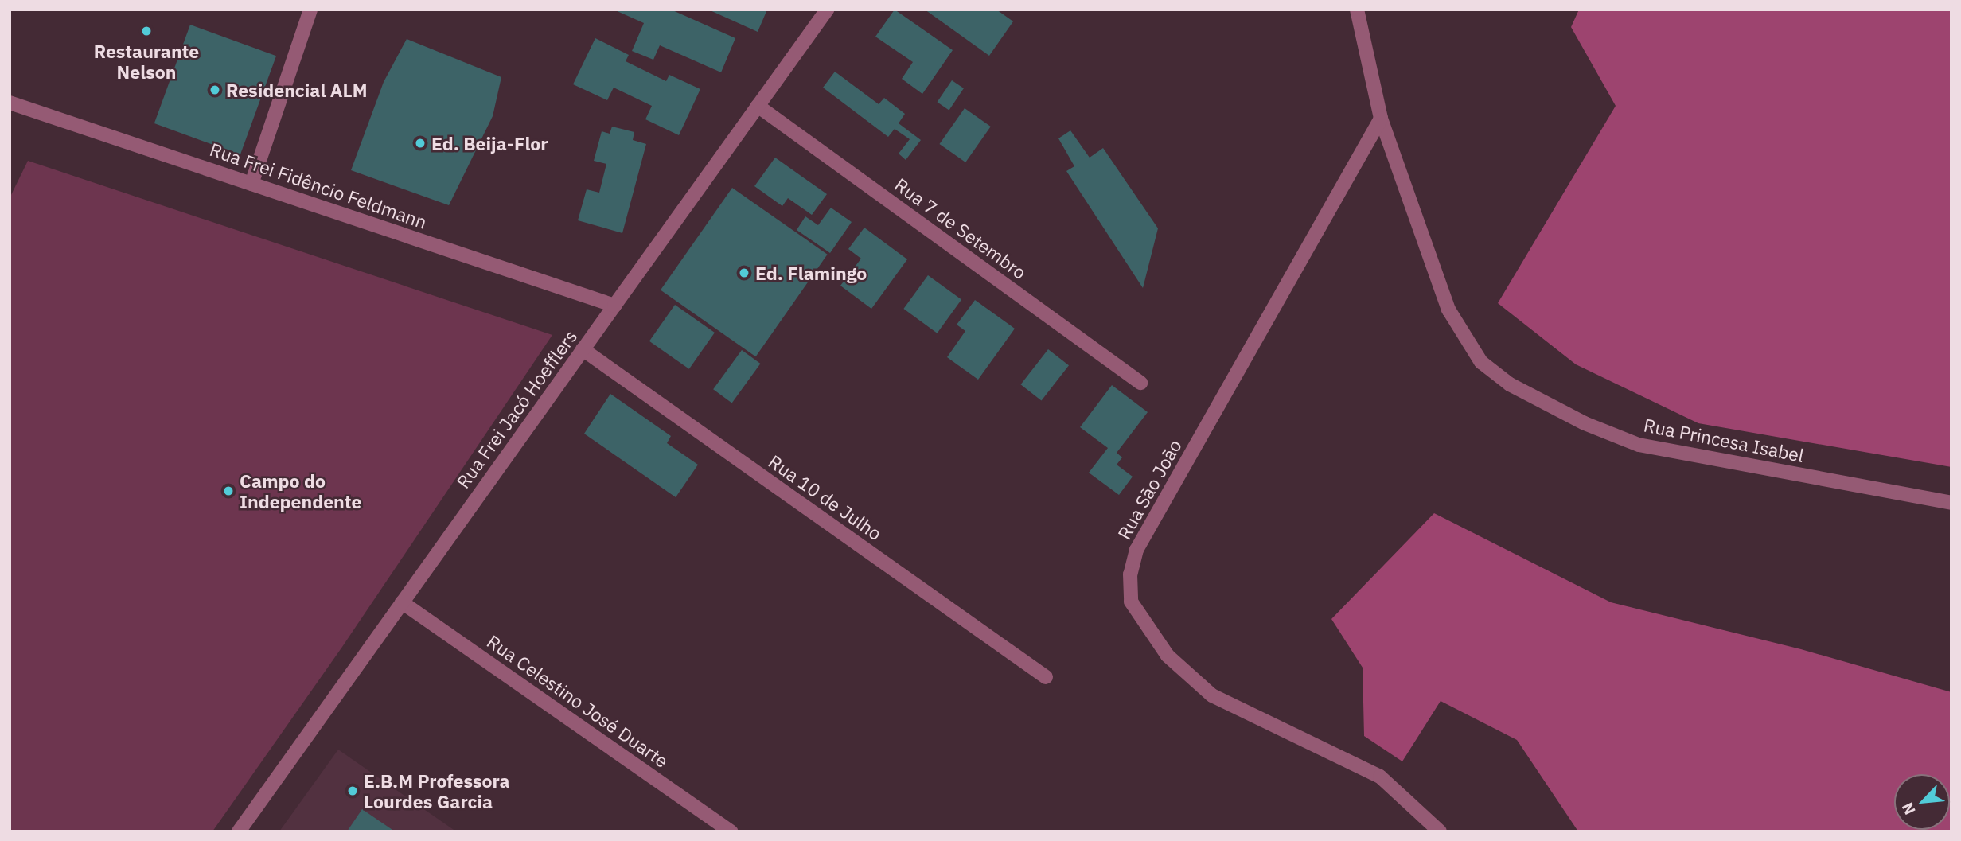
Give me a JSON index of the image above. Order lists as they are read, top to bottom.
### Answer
{
  "streets": {
    "street": [
      "Rua Frei Fidêncio Feldmann",
      "Rua 7 de Setembro",
      "Rua Frei Jacó Hoefflers",
      "Rua Princesa Isabel",
      "Rua São João",
      "Rua 10 de Julho",
      "Rua Celestino José Duarte"
    ]
  },
  "crossings": [
    ["Rua Frei Fidêncio Feldmann", "Rua Frei Jacó Hoefflers"],
    ["Rua 7 de Setembro", "Rua Frei Jacó Hoefflers"],
    ["Rua Frei Jacó Hoefflers", "Rua 10 de Julho"],
    ["Rua Frei Jacó Hoefflers", "Rua Celestino José Duarte"],
    ["Rua Princesa Isabel", "Rua São João"]
  ],
  "places": [
    "Restaurante Nelson",
    "Residencial ALM",
    "Ed. Beija-Flor",
    "Ed. Flamingo",
    "Campo do Independente",
    "E.B.M Professora Lourdes Garcia"
  ],
  "north": "bottom left"
}
